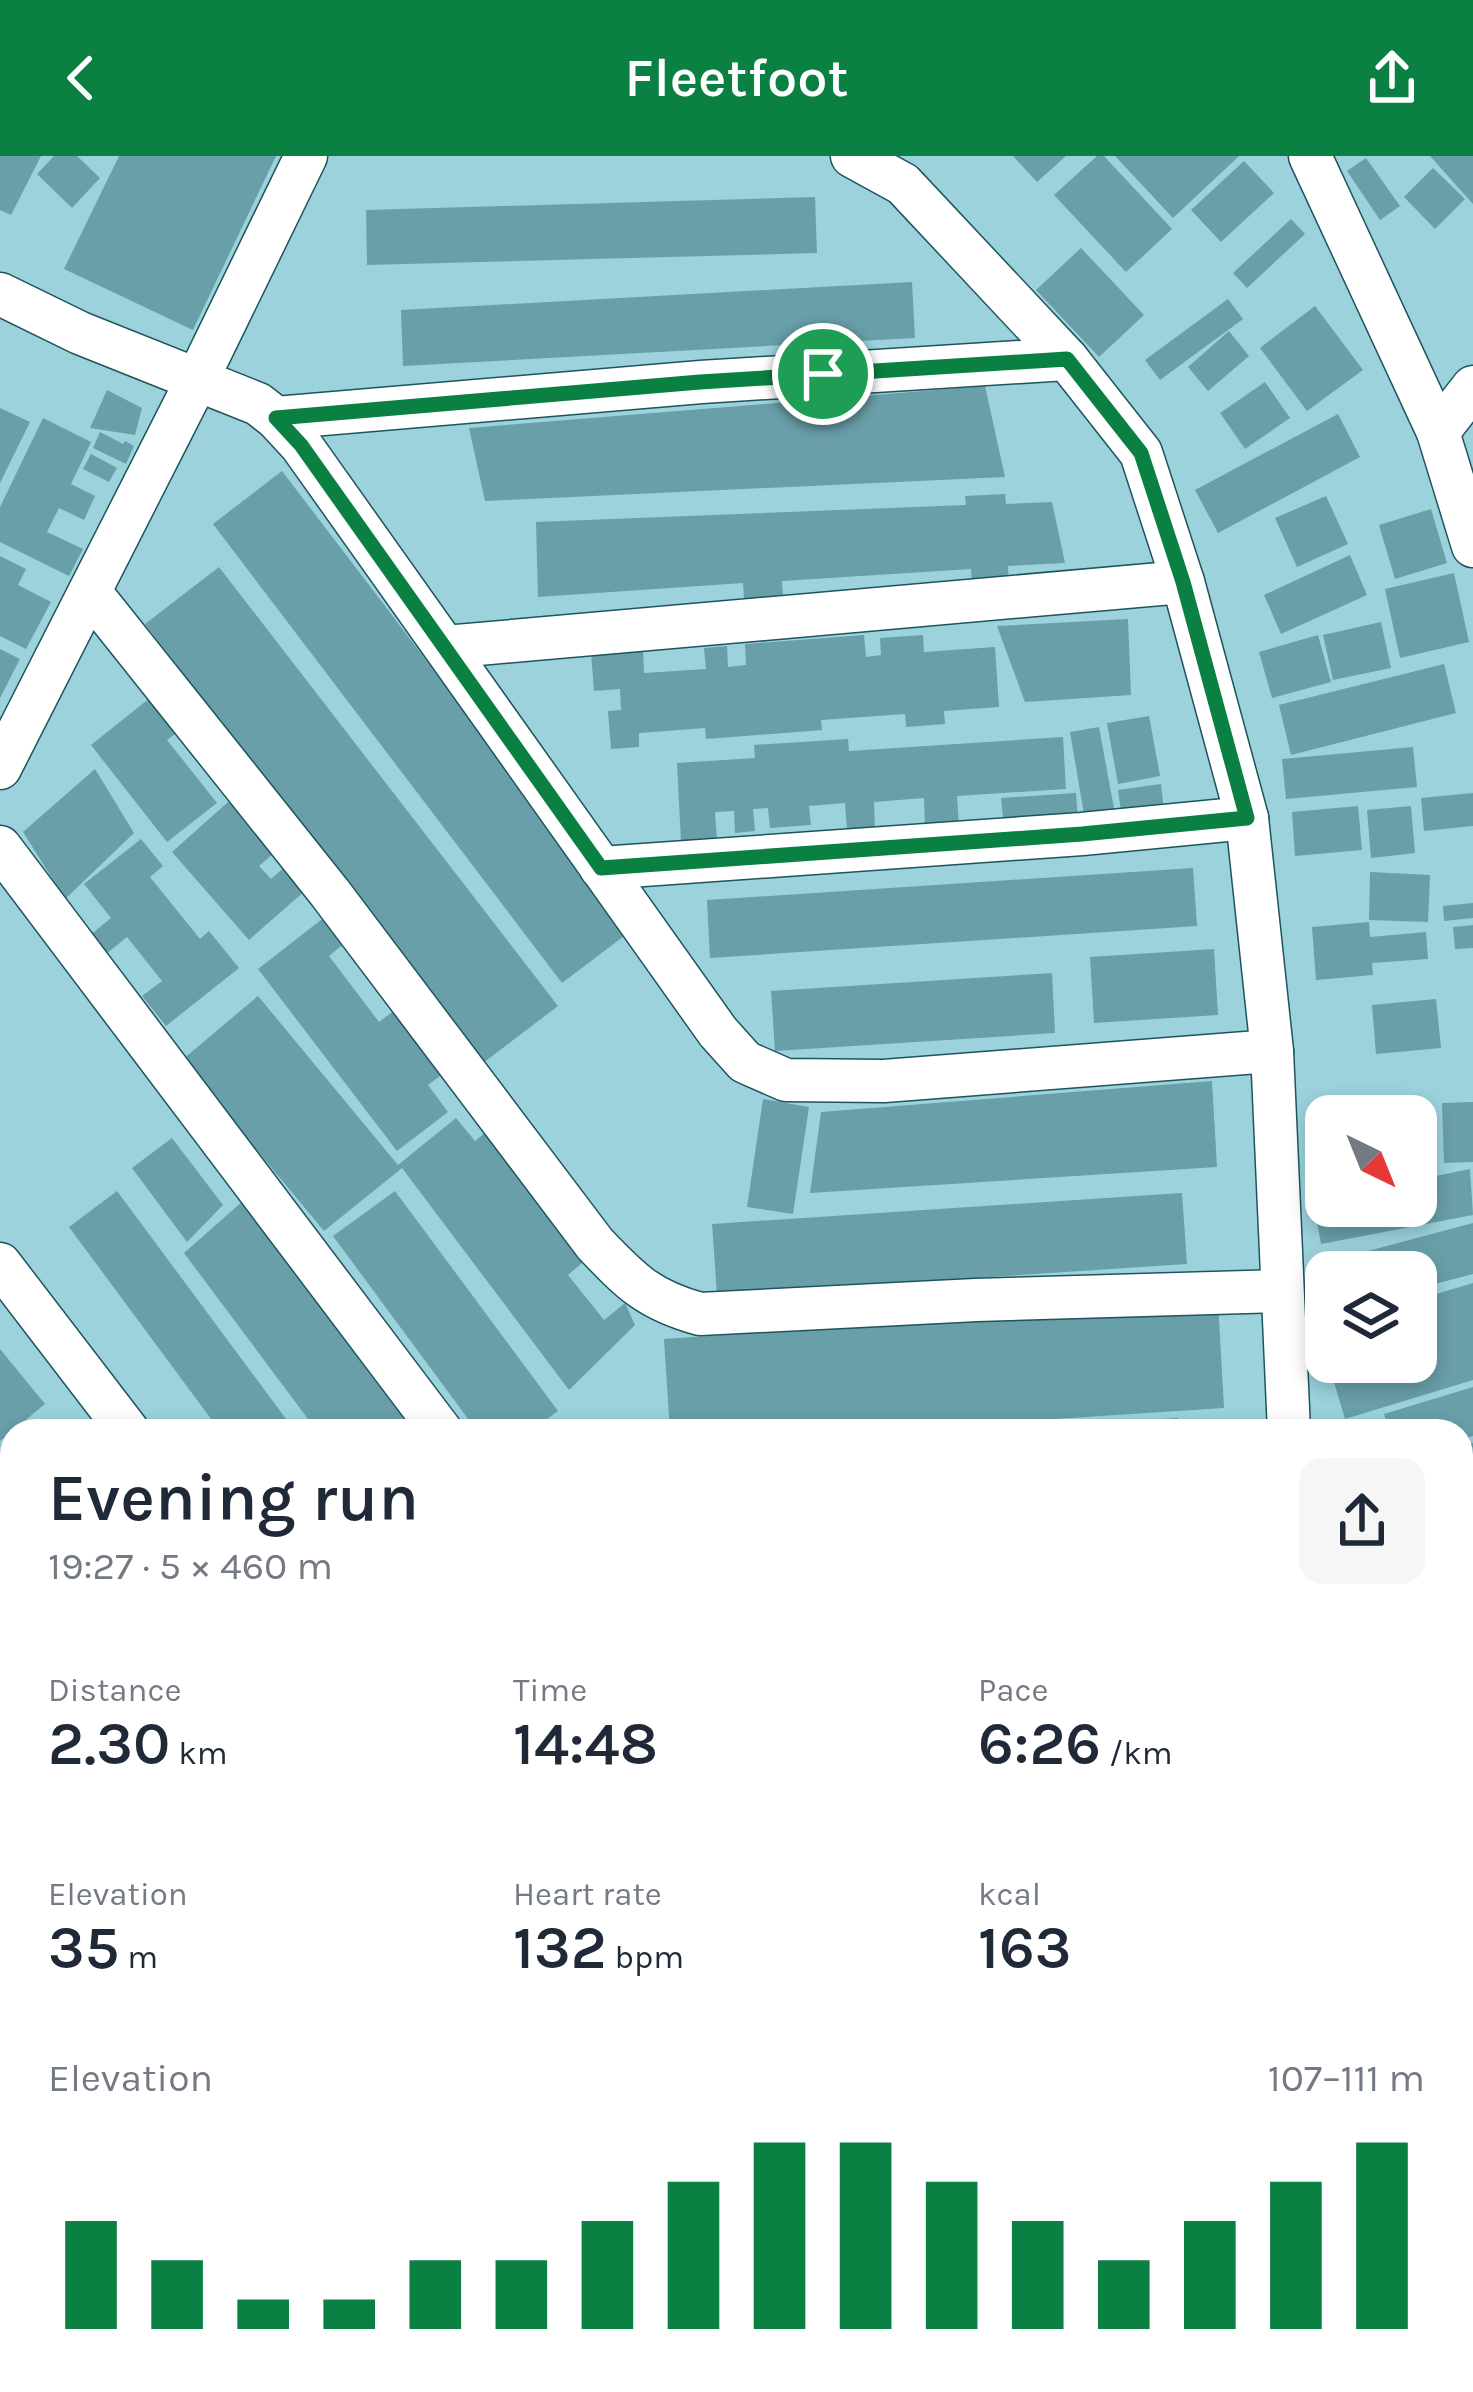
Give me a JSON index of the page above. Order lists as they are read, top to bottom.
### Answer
{
  "north": "bottom right",
  "page": {
    "header": "Fleetfoot",
    "heading": ["Evening run", "19:27 · 5 × 460 m"],
    "stats": [
      ["Distance", "2.30 km"],
      ["Time", "14:48"],
      ["Pace", "6:26 /km"],
      ["Elevation", "35 m"],
      ["Heart rate", "132 bpm"],
      ["kcal", "163"]
    ],
    "chart": ["Elevation", "107–111 m"]
  }
}
